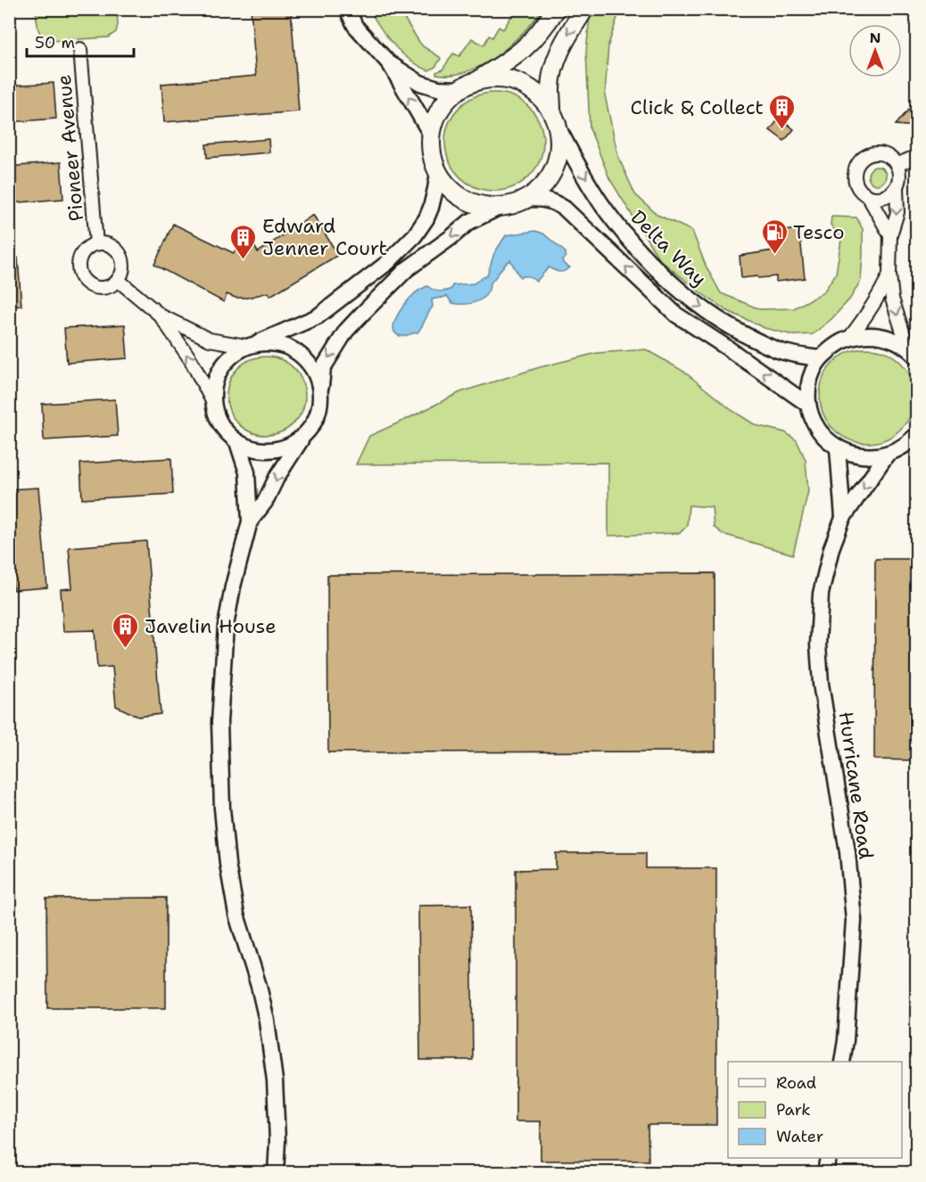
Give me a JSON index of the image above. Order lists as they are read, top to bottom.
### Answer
{
  "streets": {
    "street": ["Pioneer Avenue", "Delta Way", "Hurricane Road"]
  },
  "places": {
    "building": ["Click & Collect", "Edward Jenner Court", "Javelin House"],
    "fuel station": ["Tesco"]
  },
  "legend": ["Road", "Park", "Water"],
  "scale_bar": "50 m",
  "north": "top"
}
